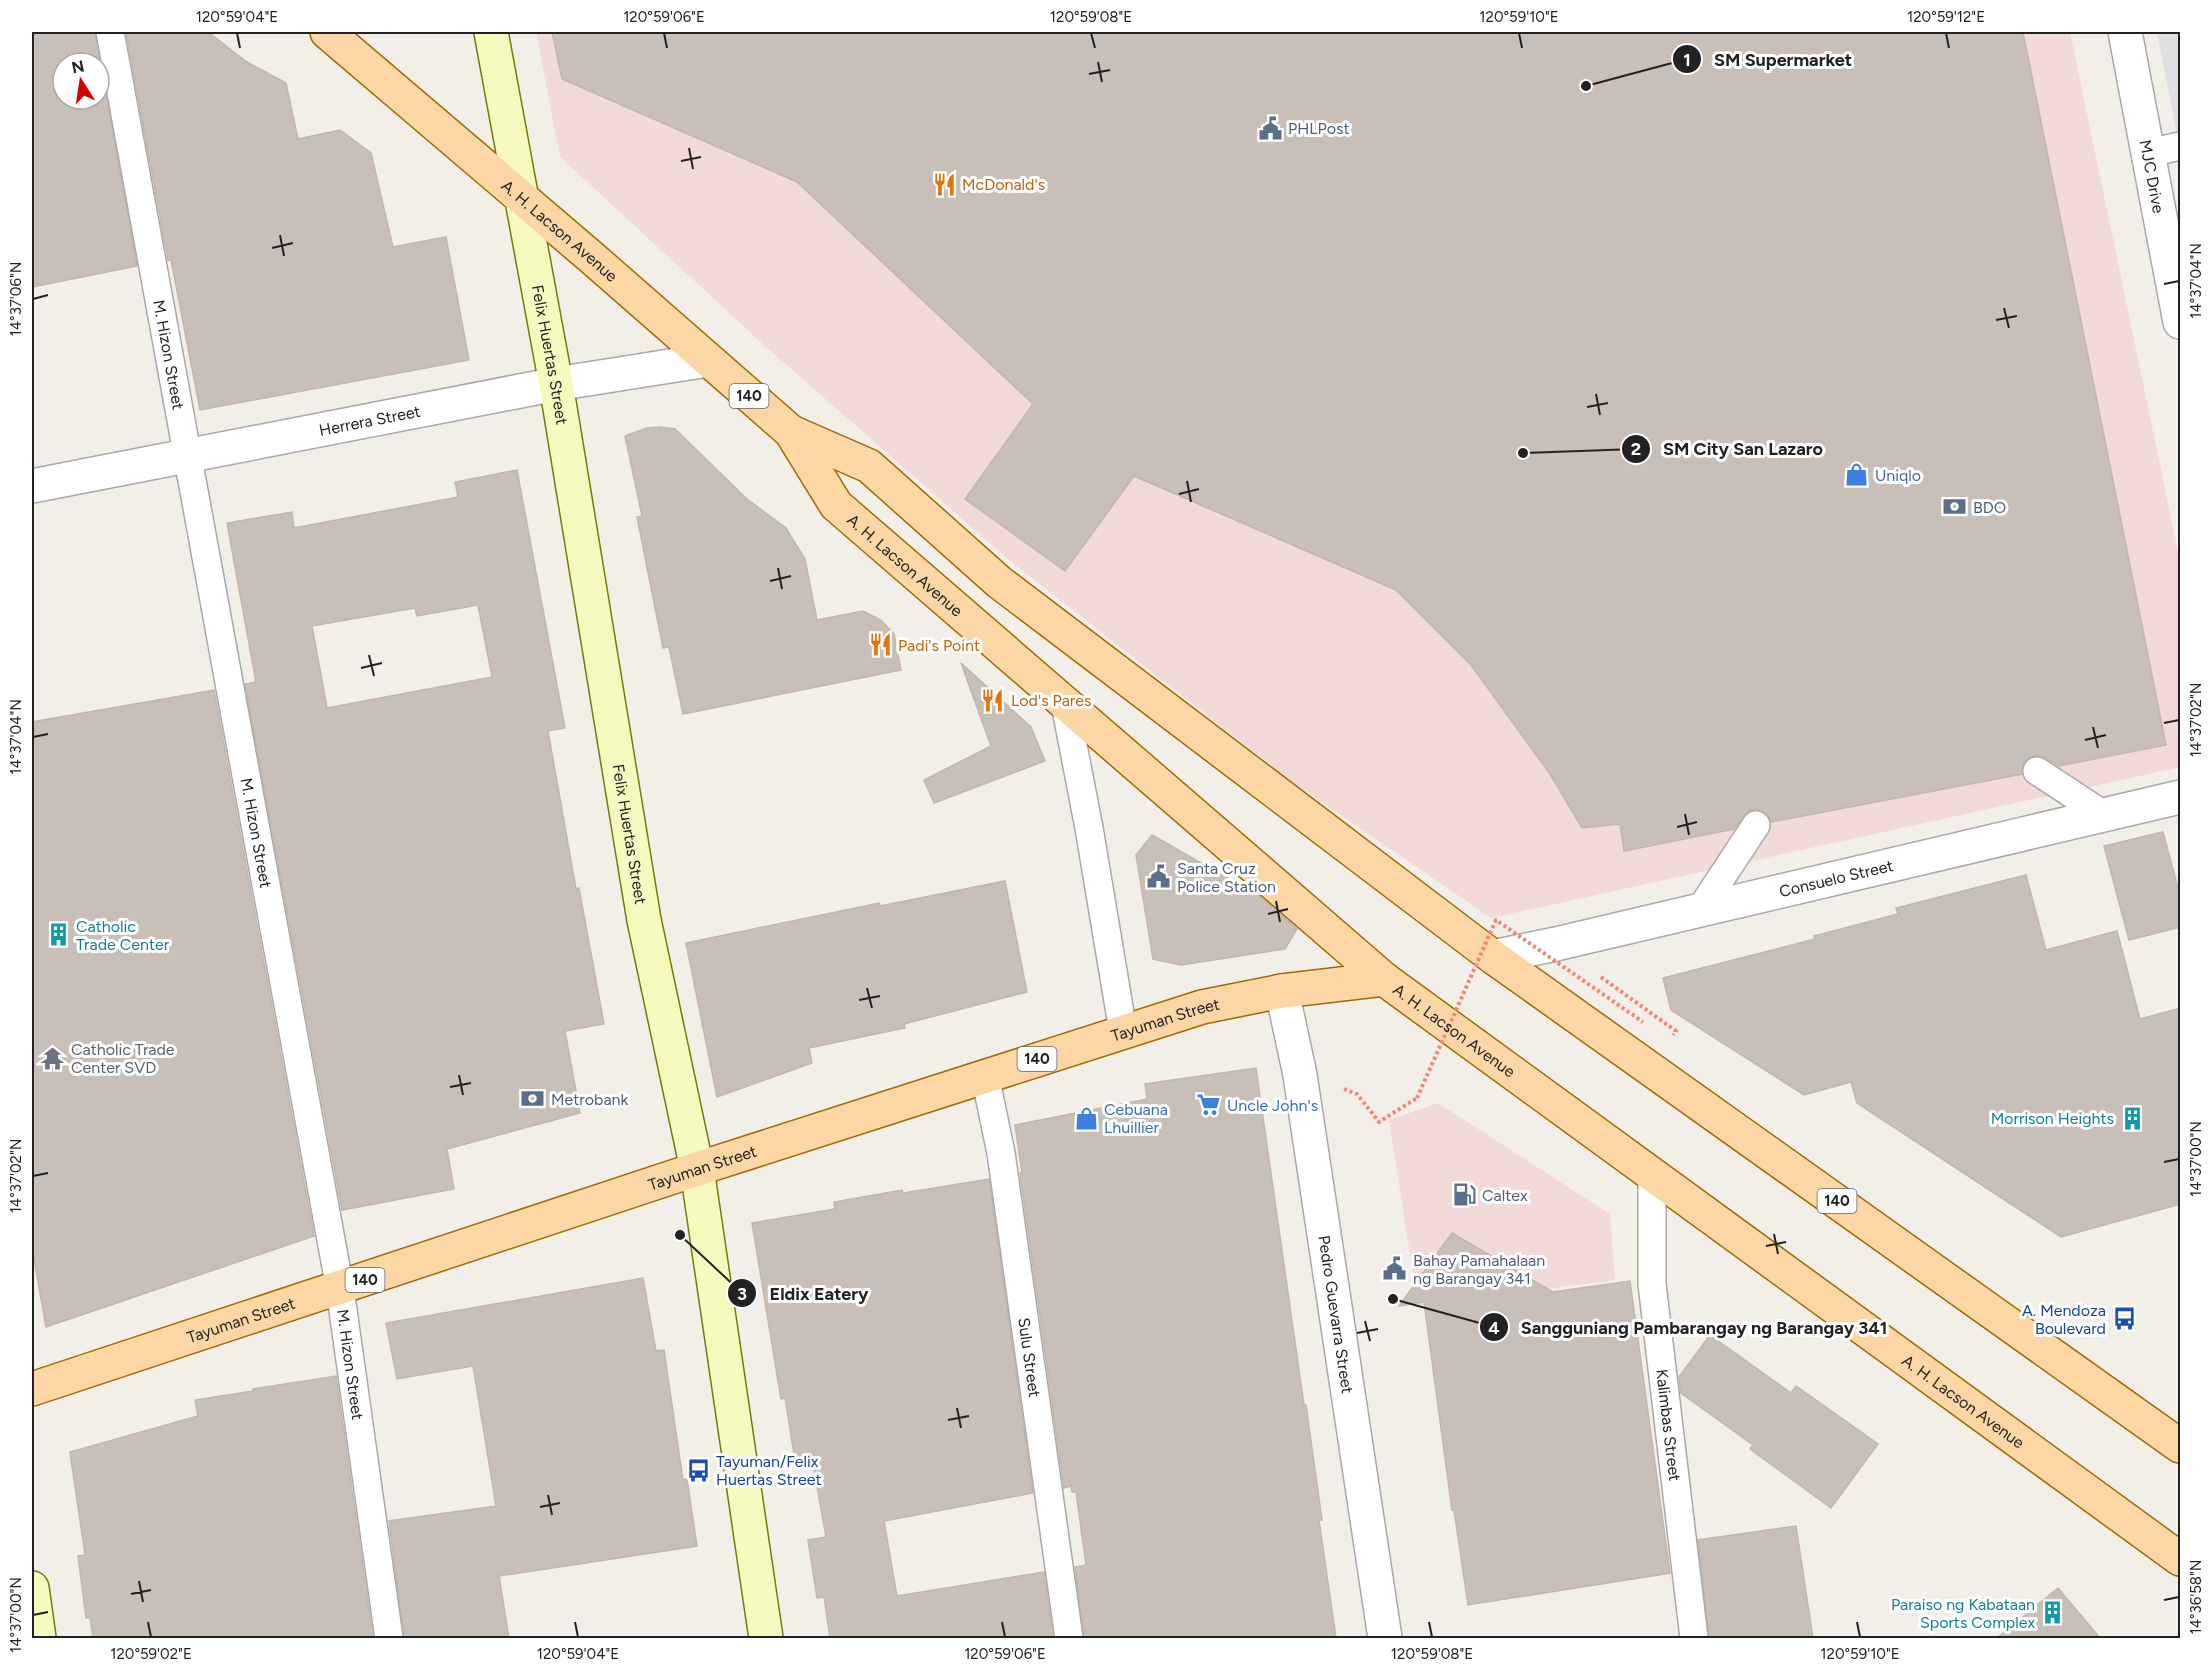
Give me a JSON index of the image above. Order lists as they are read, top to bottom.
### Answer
{
  "streets": {
    "main road": ["A. H. Lacson Avenue", "140", "Tayuman Street"],
    "street": [
      "MJC Drive",
      "Felix Huertas Street",
      "Herrera Street",
      "Consuelo Street",
      "Pedro Guevarra Street"
    ],
    "lane": ["M. Hizon Street", "Sulu Street", "Kalimbas Street"]
  },
  "crossings": [
    ["A. H. Lacson Avenue", "Felix Huertas Street"],
    ["A. H. Lacson Avenue", "Herrera Street"],
    ["A. H. Lacson Avenue", "Consuelo Street"],
    ["A. H. Lacson Avenue", "Tayuman Street"],
    ["A. H. Lacson Avenue", "Kalimbas Street"],
    ["M. Hizon Street", "Herrera Street"],
    ["M. Hizon Street", "Tayuman Street"],
    ["Felix Huertas Street", "Herrera Street"],
    ["Felix Huertas Street", "Tayuman Street"],
    ["Tayuman Street", "Pedro Guevarra Street"],
    ["Tayuman Street", "Sulu Street"]
  ],
  "places": {
    "other": [
      "SM Supermarket",
      "SM City San Lazaro",
      "Eldix Eatery",
      "Sangguniang Pambarangay ng Barangay 341"
    ],
    "public building": ["PHLPost", "Santa Cruz Police Station", "Bahay Pamahalaan ng Barangay 341"],
    "restaurant": ["McDonald's", "Padi's Point", "Lod's Pares"],
    "shop": ["Uniqlo", "Cebuana Lhuillier"],
    "bank": ["BDO", "Metrobank"],
    "building": ["Catholic Trade Center", "Morrison Heights", "Paraiso ng Kabataan Sports Complex"],
    "temple": ["Catholic Trade Center SVD"],
    "supermarket": ["Uncle John's"],
    "fuel station": ["Caltex"],
    "bus stop": ["A. Mendoza Boulevard", "Tayuman/Felix Huertas Street"]
  },
  "north": "top",
  "coordinates": [
    "120°59'04\"E",
    "120°59'06\"E",
    "120°59'08\"E",
    "120°59'10\"E",
    "120°59'12\"E",
    "14°37'04\"N",
    "14°37'06\"N",
    "14°37'02\"N",
    "14°37'00\"N",
    "14°36'58\"N",
    "120°59'02\"E"
  ]
}
